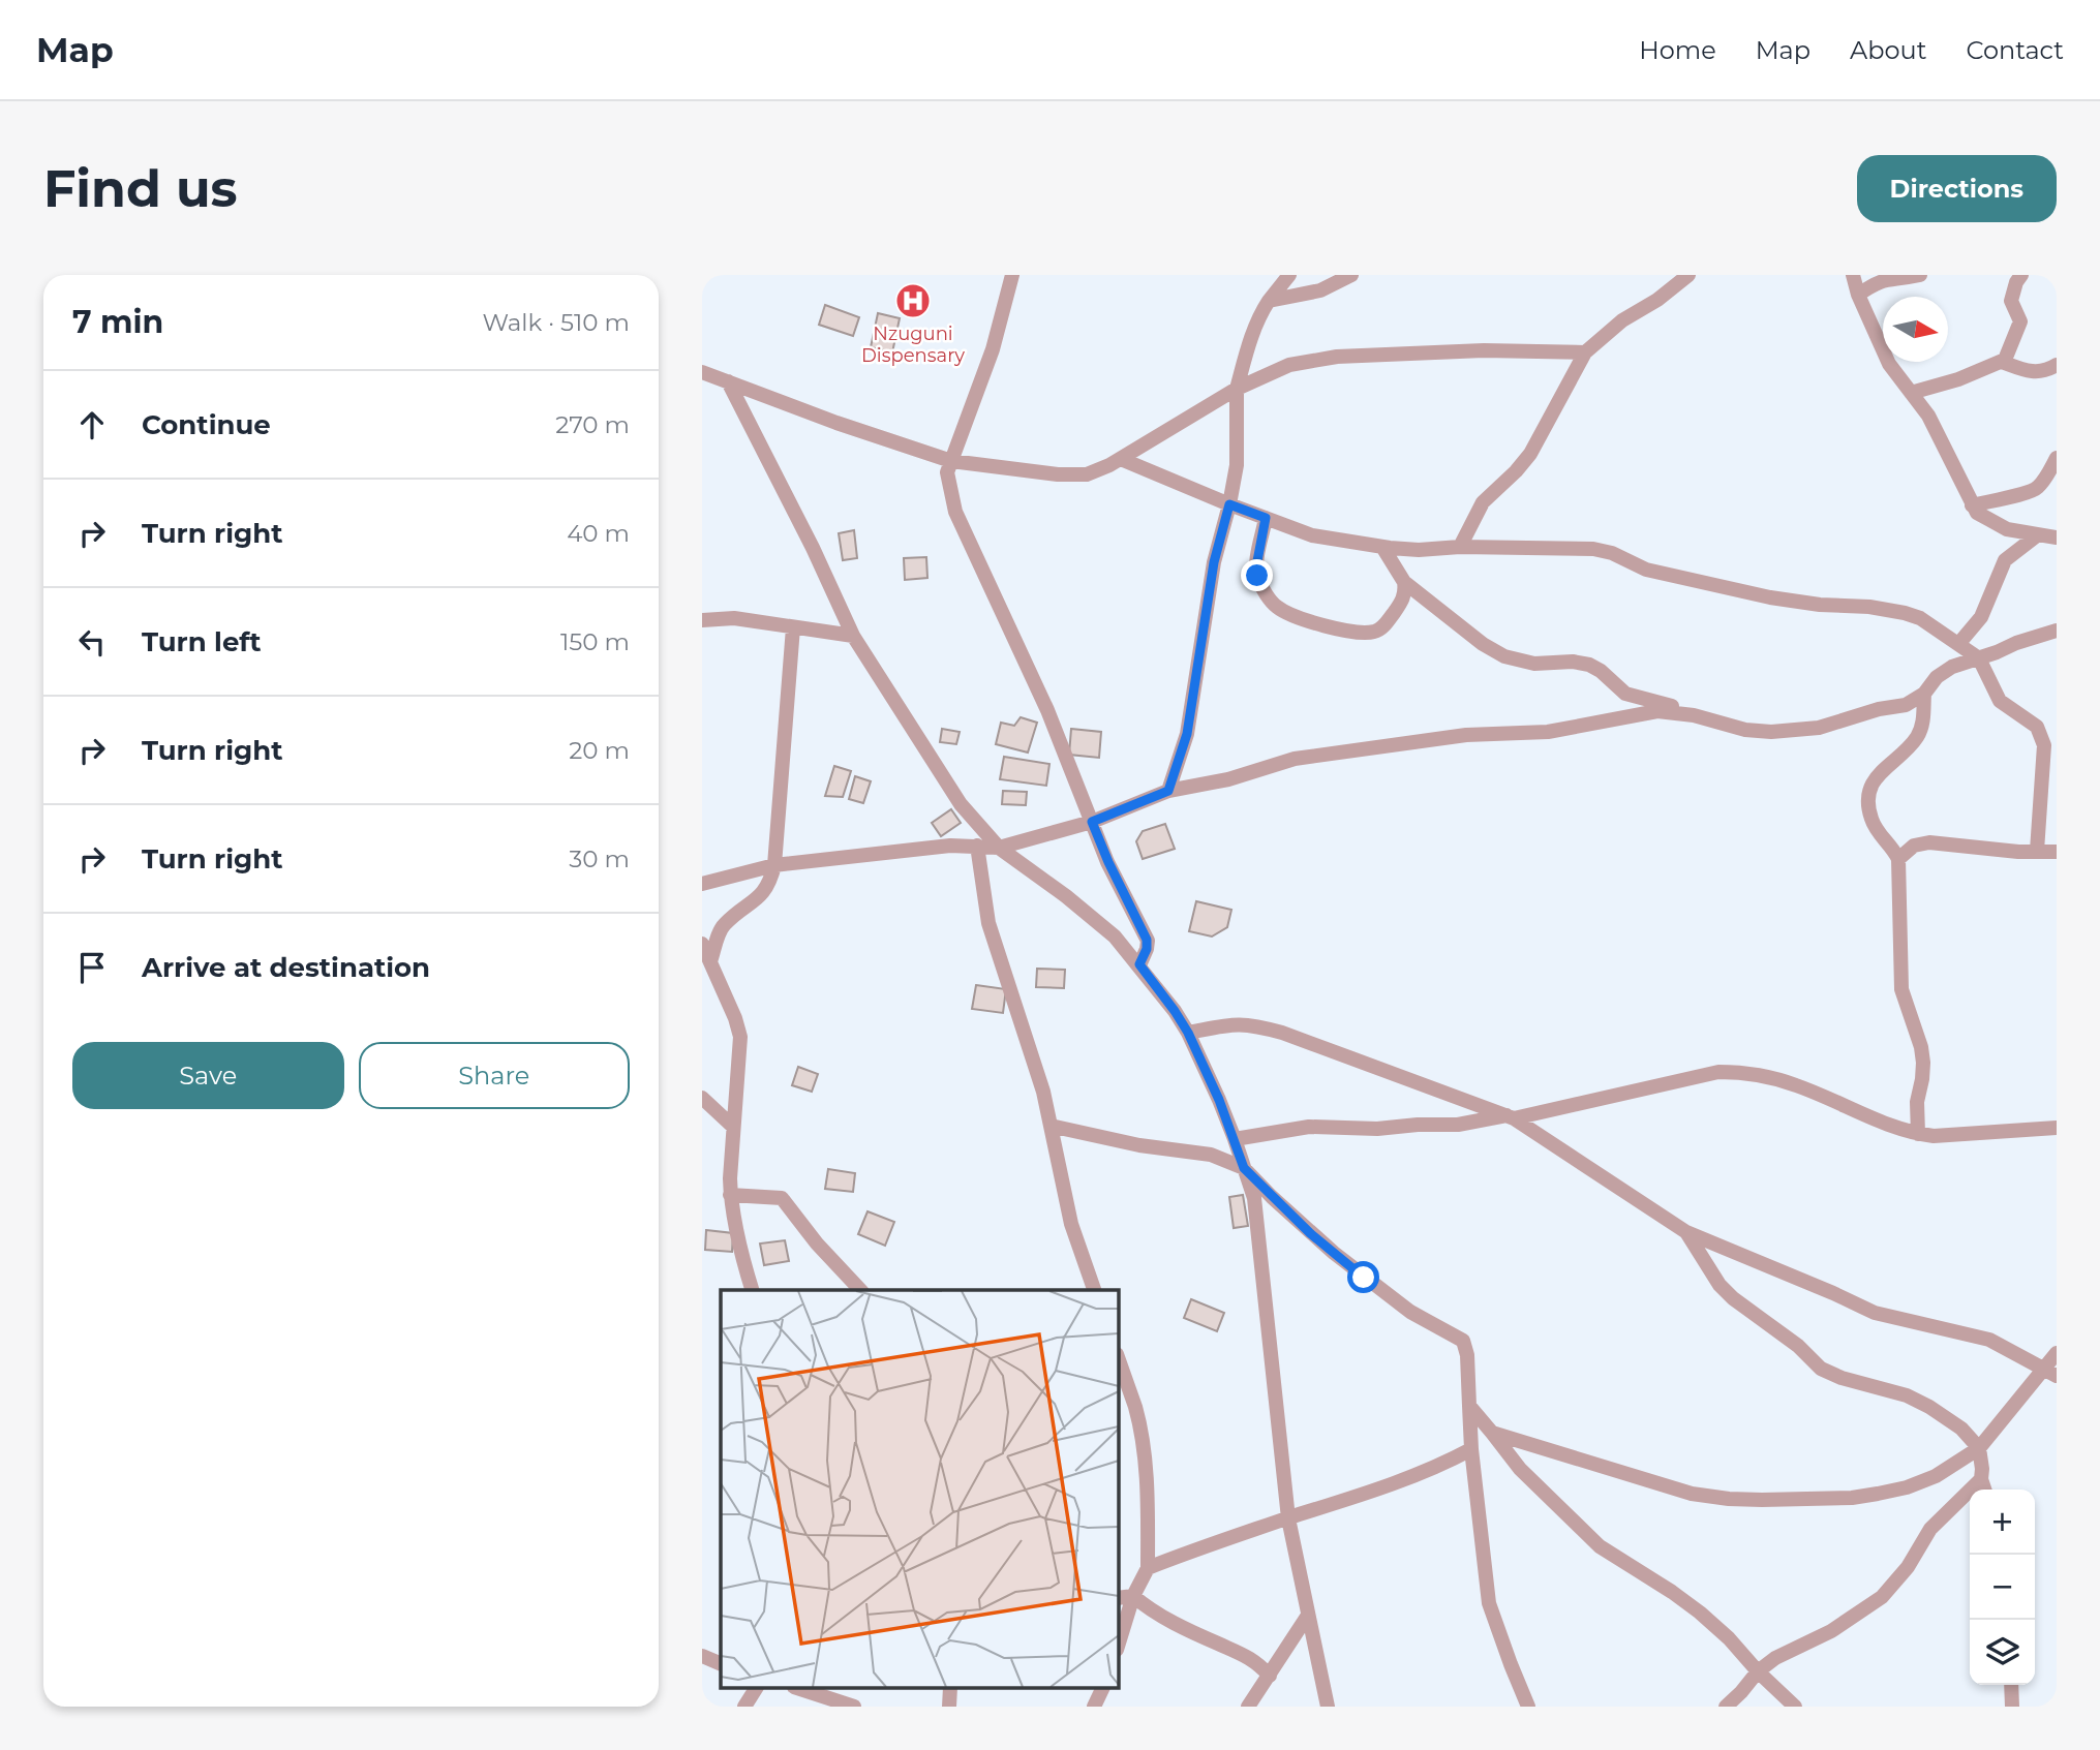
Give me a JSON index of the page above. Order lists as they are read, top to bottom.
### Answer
{
  "places": {
    "hospital": ["Nzuguni Dispensary"]
  },
  "north": "right",
  "page": {
    "header": "Map",
    "nav": [
      "Home",
      "Map",
      "About",
      "Contact"
    ],
    "buttons": [
      "Directions",
      ["Save", "Share"]
    ],
    "title": "Find us",
    "heading": ["7 min", "Walk · 510 m"],
    "list": [
      ["Continue", "270 m"],
      ["Turn right", "40 m"],
      ["Turn left", "150 m"],
      ["Turn right", "20 m"],
      ["Turn right", "30 m"],
      "Arrive at destination"
    ],
    "map_buttons": ["+", "−"]
  }
}
